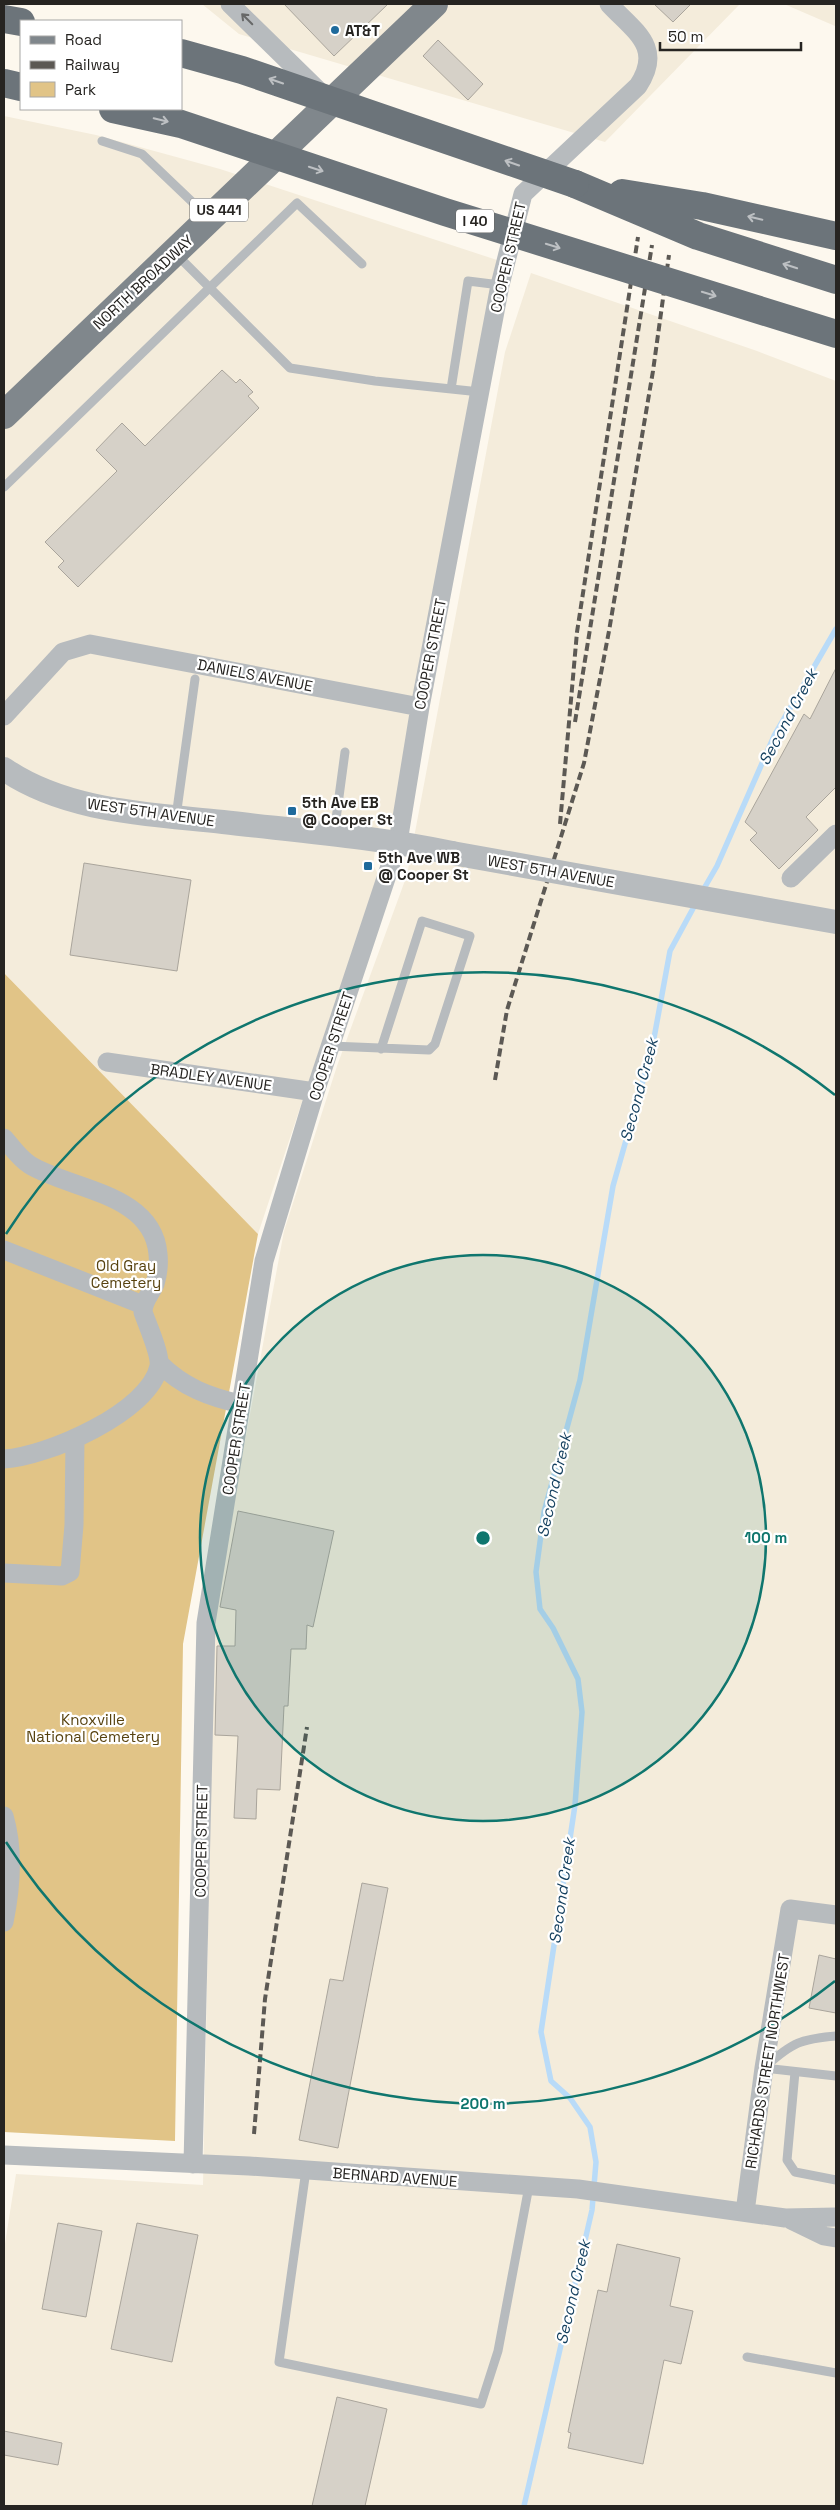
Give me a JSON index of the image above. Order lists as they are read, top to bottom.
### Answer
{
  "streets": {
    "highway": ["I 40"],
    "main road": ["US 441", "NORTH BROADWAY"],
    "street": [
      "COOPER STREET",
      "DANIELS AVENUE",
      "WEST 5TH AVENUE",
      "BRADLEY AVENUE",
      "RICHARDS STREET NORTHWEST",
      "BERNARD AVENUE"
    ]
  },
  "crossings": [
    ["COOPER STREET", "DANIELS AVENUE"],
    ["COOPER STREET", "WEST 5TH AVENUE"],
    ["COOPER STREET", "BRADLEY AVENUE"],
    ["COOPER STREET", "BERNARD AVENUE"],
    ["RICHARDS STREET NORTHWEST", "BERNARD AVENUE"]
  ],
  "water": ["Second Creek"],
  "parks": ["Old Gray Cemetery", "Knoxville National Cemetery"],
  "places": {
    "other": ["AT&T"],
    "transit": ["5th Ave EB @ Cooper St", "5th Ave WB @ Cooper St"]
  },
  "legend": ["Road", "Railway", "Park"],
  "scale_bar": "50 m",
  "rings": ["100 m", "200 m"]
}
